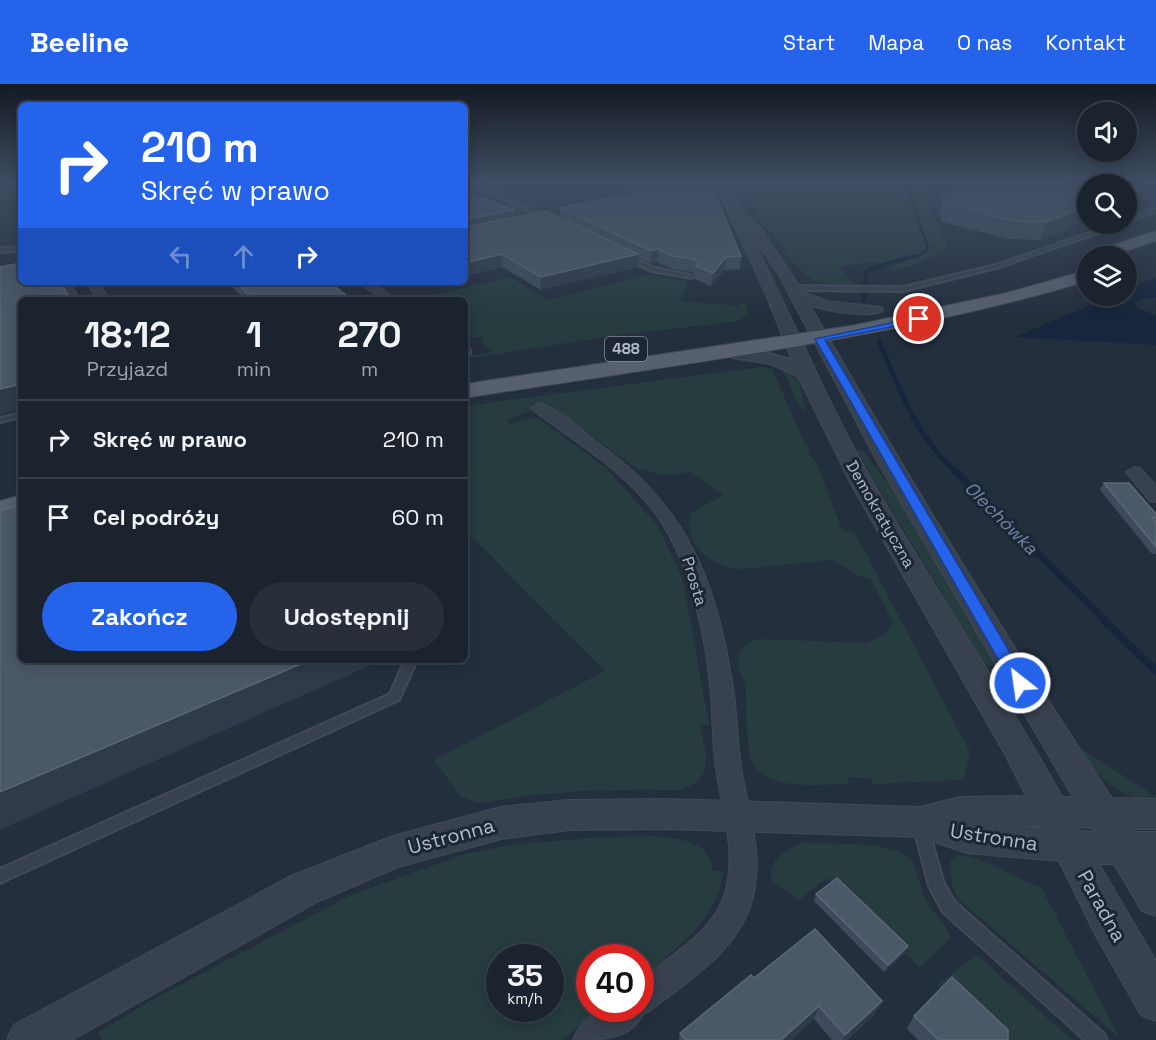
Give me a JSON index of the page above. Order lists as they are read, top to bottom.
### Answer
{
  "streets": {
    "main road": ["488"],
    "street": [
      "Demokratyczna",
      "Prosta",
      "Ustronna",
      "Paradna"
    ]
  },
  "crossings": [
    ["488", "Demokratyczna"],
    ["Demokratyczna", "Ustronna"],
    ["Demokratyczna", "Paradna"],
    ["Prosta", "Ustronna"],
    ["Ustronna", "Paradna"]
  ],
  "water": ["Olechówka"],
  "page": {
    "header": "Beeline",
    "nav": [
      "Start",
      "Mapa",
      "O nas",
      "Kontakt"
    ],
    "turn": ["210 m", "Skręć w prawo"],
    "eta": [
      "18:12",
      "Przyjazd",
      "1",
      "min",
      "270",
      "m"
    ],
    "list": [
      {
        "name": "Skręć w prawo",
        "value": "210 m"
      },
      {
        "name": "Cel podróży",
        "value": "60 m"
      }
    ],
    "buttons": ["Zakończ", "Udostępnij"],
    "speed": "35 km/h",
    "limit": "40"
  }
}
